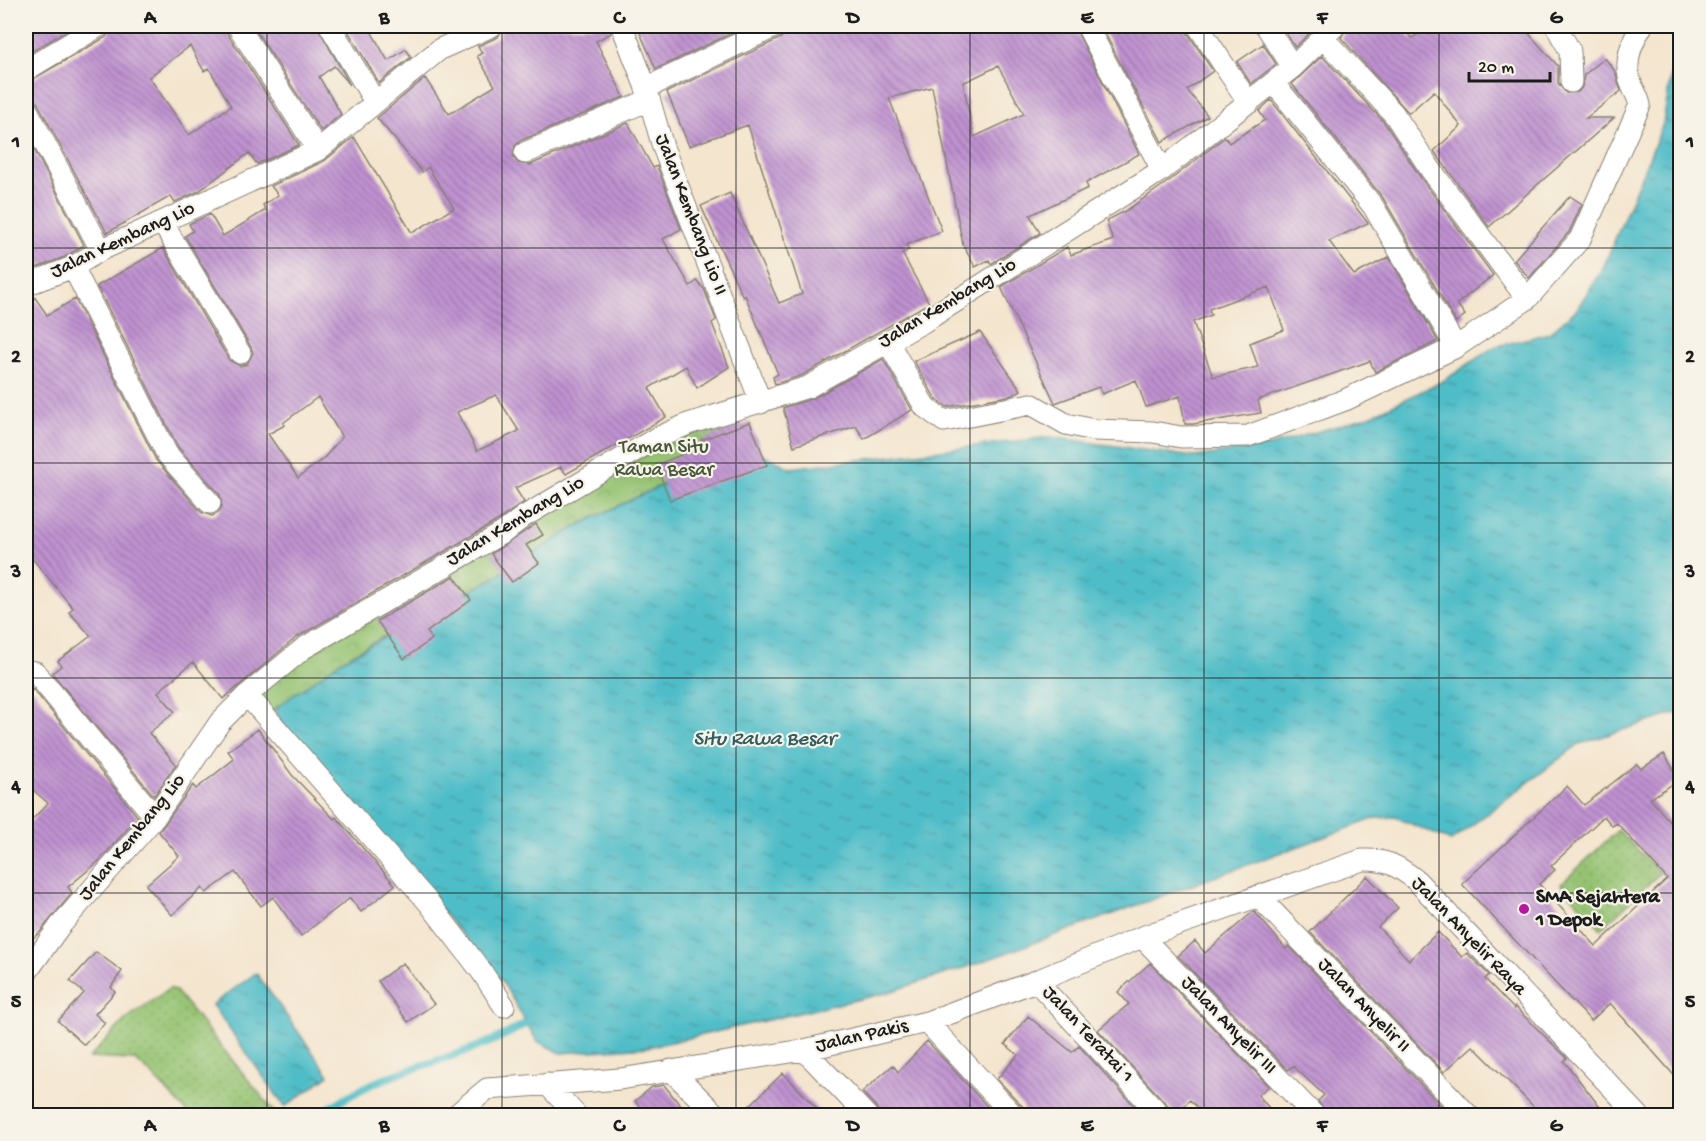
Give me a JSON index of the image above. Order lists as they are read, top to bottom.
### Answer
{
  "streets": {
    "street": [
      "Jalan Kembang Lio II",
      "Jalan Kembang Lio",
      "Jalan Anyelir Raya",
      "Jalan Anyelir II",
      "Jalan Anyelir III",
      "Jalan Teratai 1",
      "Jalan Pakis"
    ]
  },
  "crossings": [
    ["Jalan Kembang Lio II", "Jalan Kembang Lio"],
    ["Jalan Anyelir Raya", "Jalan Anyelir II"],
    ["Jalan Anyelir Raya", "Jalan Pakis"],
    ["Jalan Anyelir II", "Jalan Pakis"],
    ["Jalan Anyelir III", "Jalan Pakis"],
    ["Jalan Teratai 1", "Jalan Pakis"]
  ],
  "water": ["Situ Rawa Besar"],
  "parks": ["Taman Situ Rawa Besar"],
  "places": ["SMA Sejahtera 1 Depok"],
  "scale_bar": "20 m",
  "grid": {
    "columns": [
      "A",
      "B",
      "C",
      "D",
      "E",
      "F",
      "G"
    ],
    "rows": [
      "1",
      "2",
      "3",
      "4",
      "5"
    ]
  }
}
